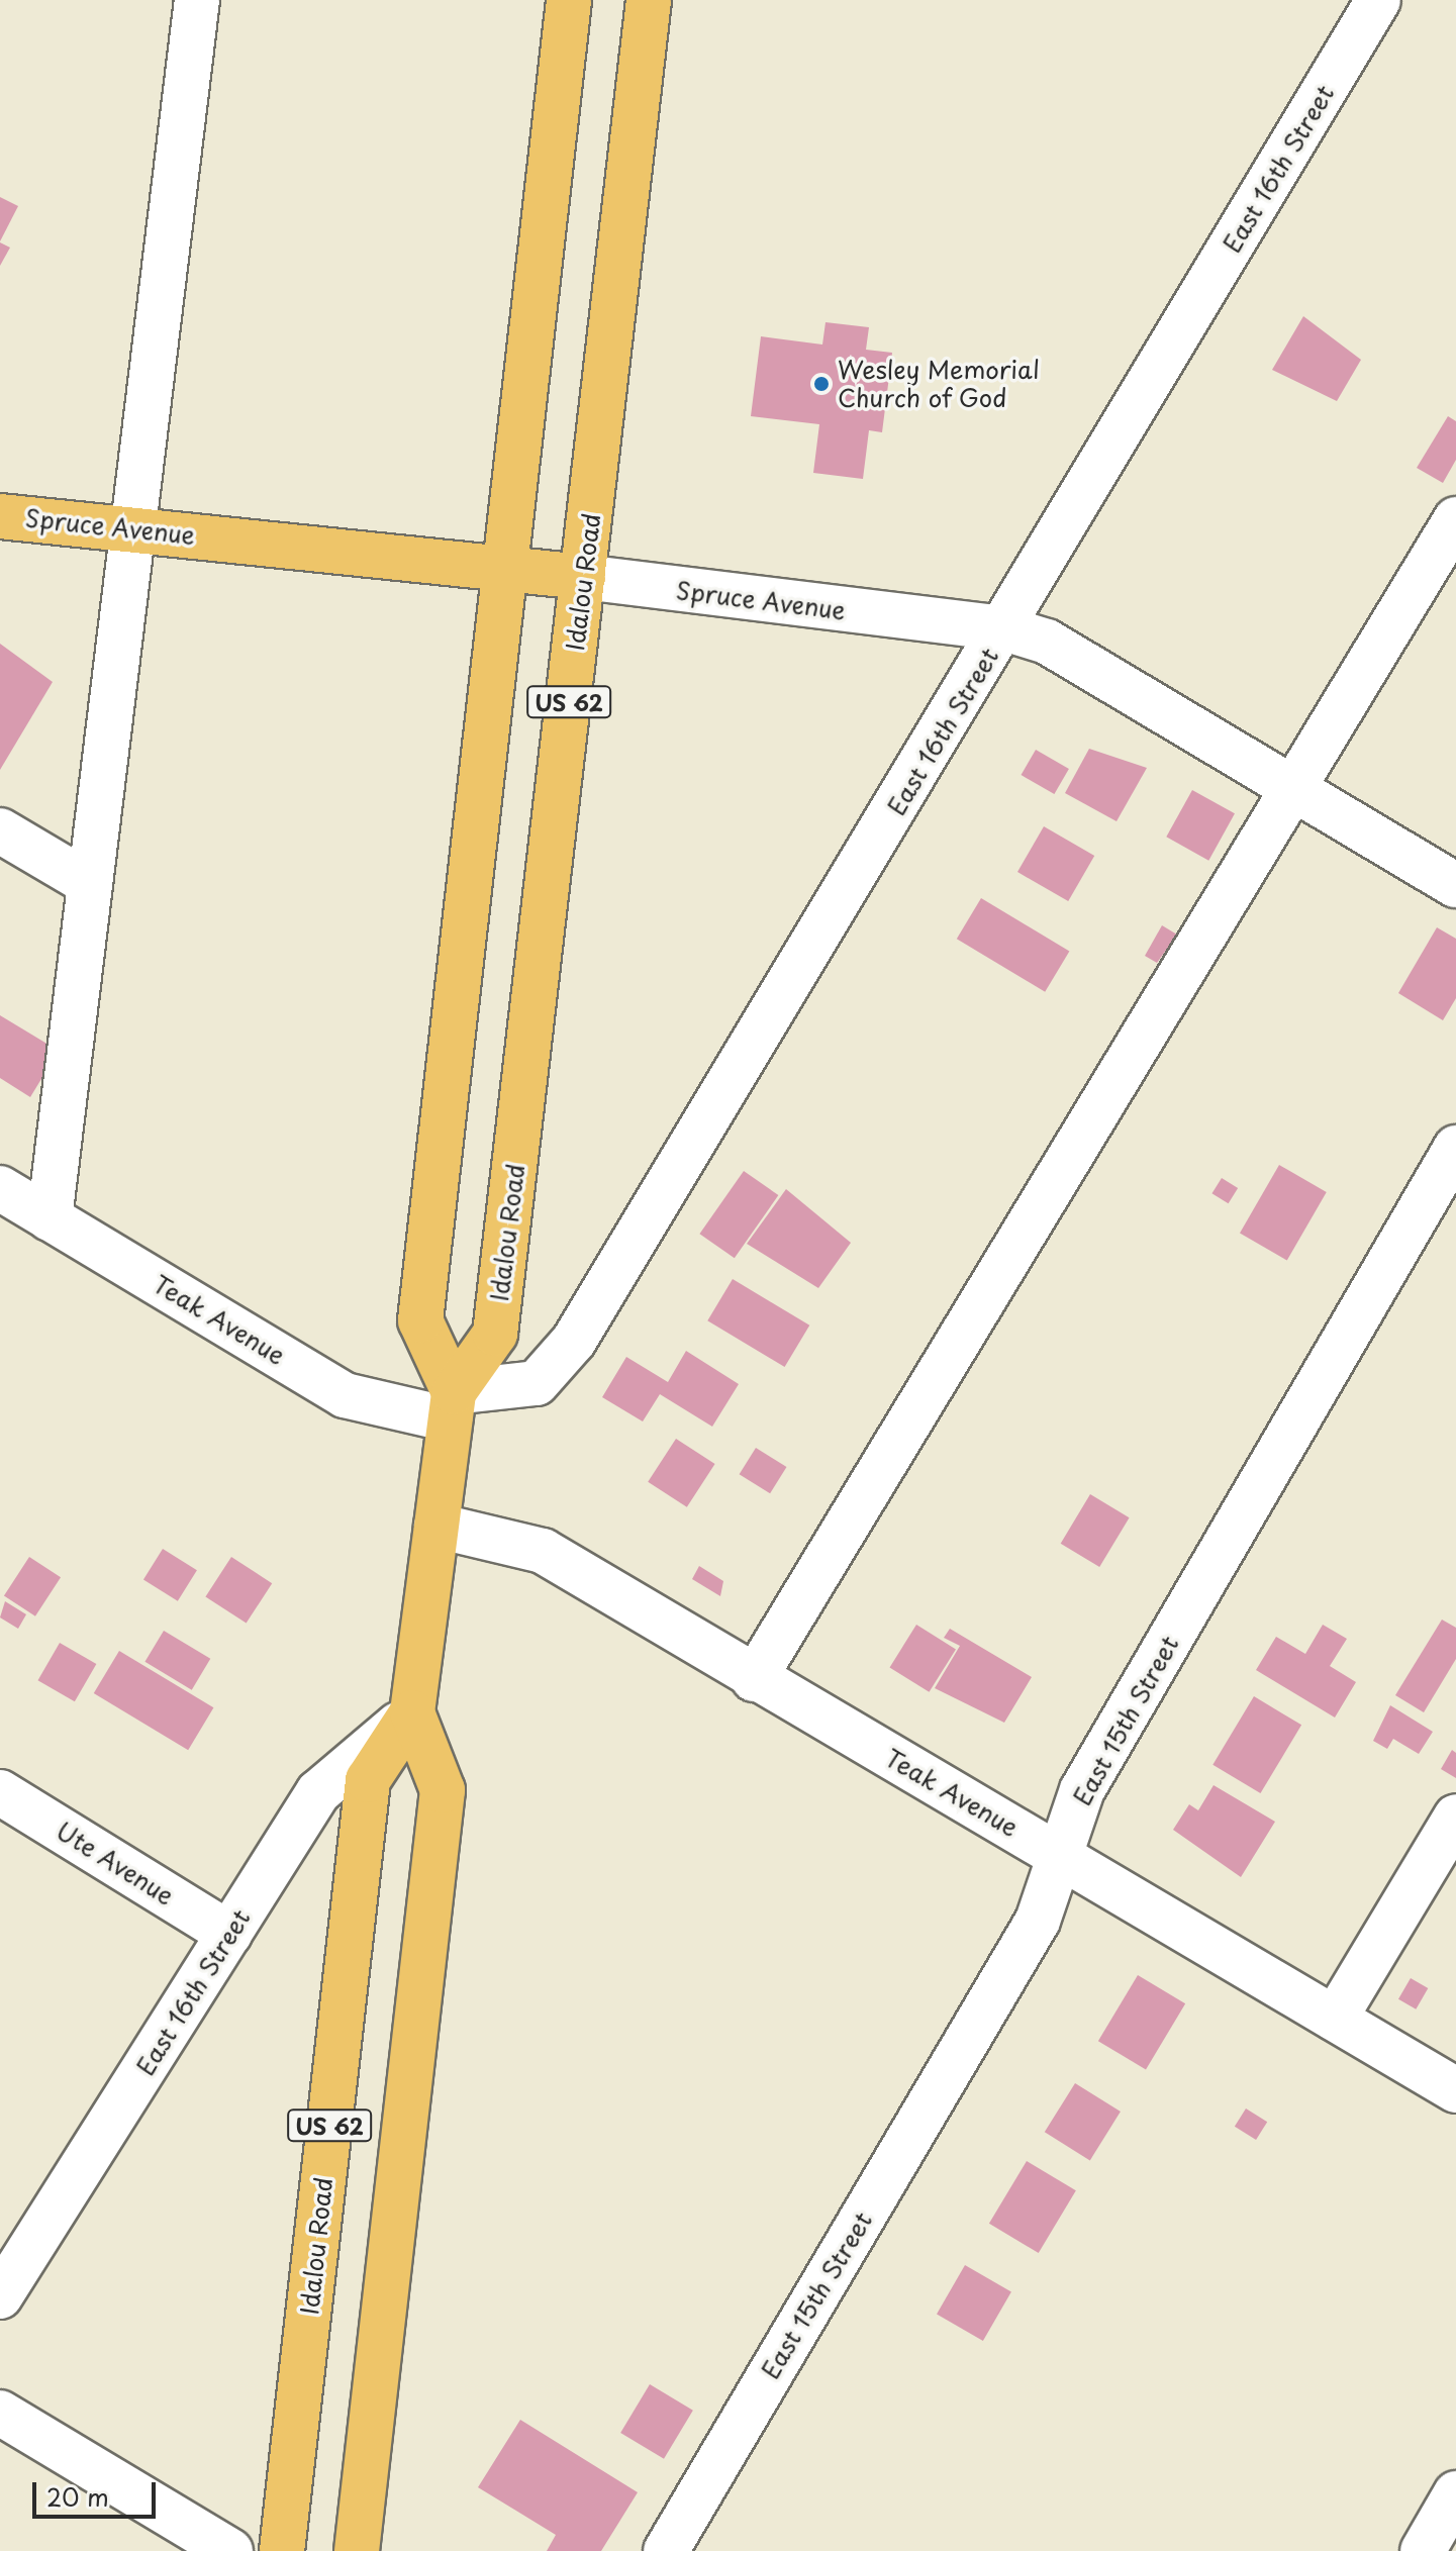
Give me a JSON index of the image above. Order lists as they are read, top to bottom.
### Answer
{
  "streets": {
    "main road": ["Spruce Avenue", "Idalou Road", "US 62"],
    "street": [
      "East 16th Street",
      "Teak Avenue",
      "East 15th Street",
      "Ute Avenue"
    ]
  },
  "crossings": [
    ["East 16th Street", "Spruce Avenue"],
    ["East 16th Street", "Idalou Road"],
    ["East 16th Street", "Teak Avenue"],
    ["East 16th Street", "Ute Avenue"],
    ["Spruce Avenue", "Idalou Road"],
    ["Idalou Road", "Teak Avenue"],
    ["Teak Avenue", "East 15th Street"]
  ],
  "places": ["Wesley Memorial Church of God"],
  "scale_bar": "20 m"
}
